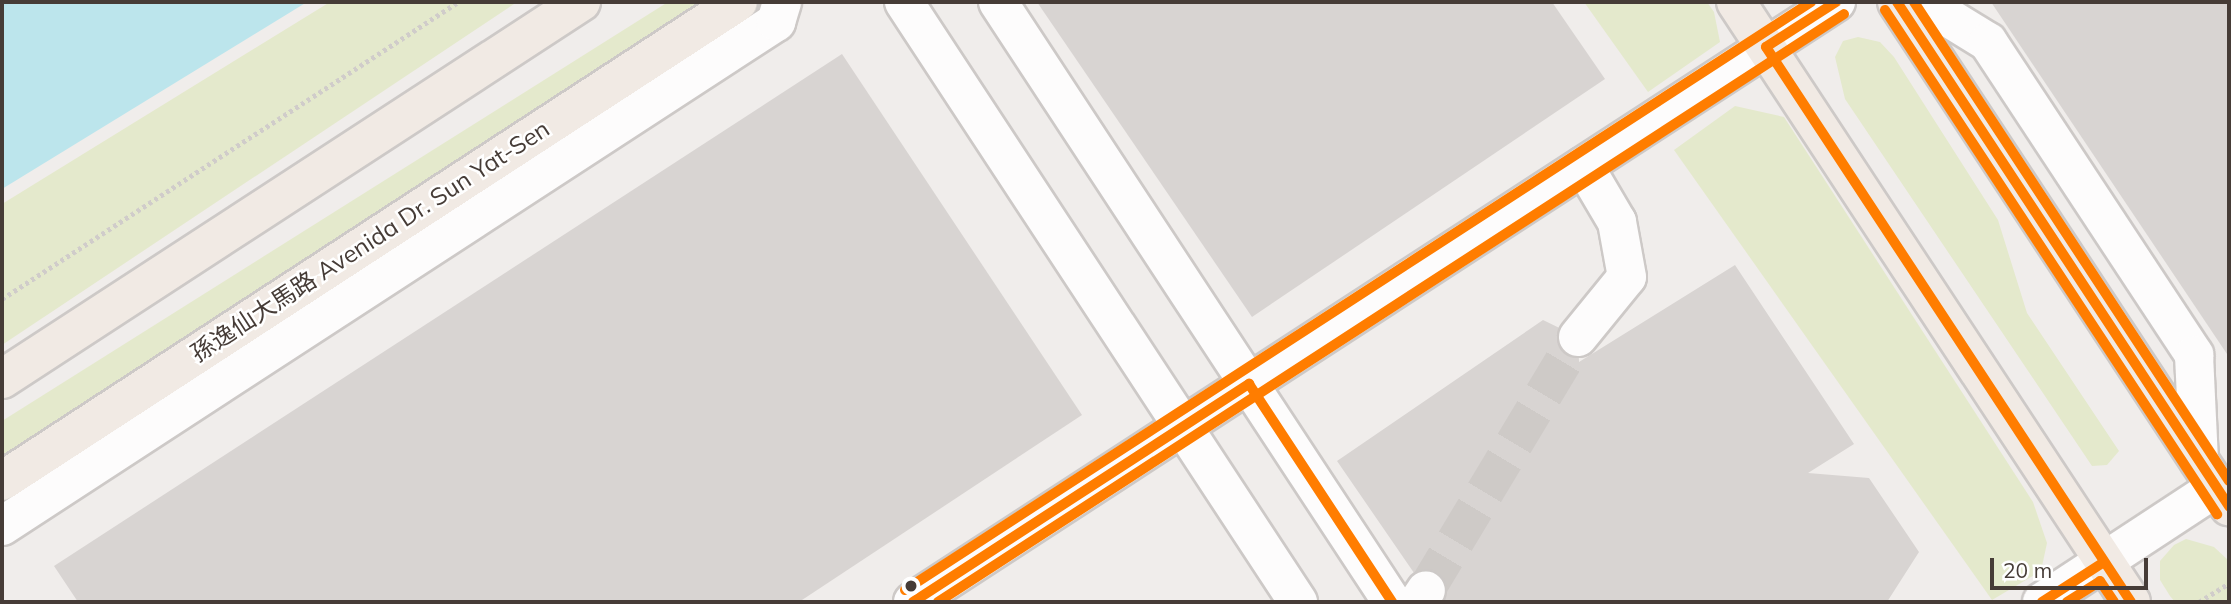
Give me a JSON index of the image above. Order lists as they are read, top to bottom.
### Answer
{
  "streets": {
    "main road": ["孫逸仙大馬路 Avenida Dr. Sun Yat-Sen"]
  },
  "scale_bar": "20 m"
}
